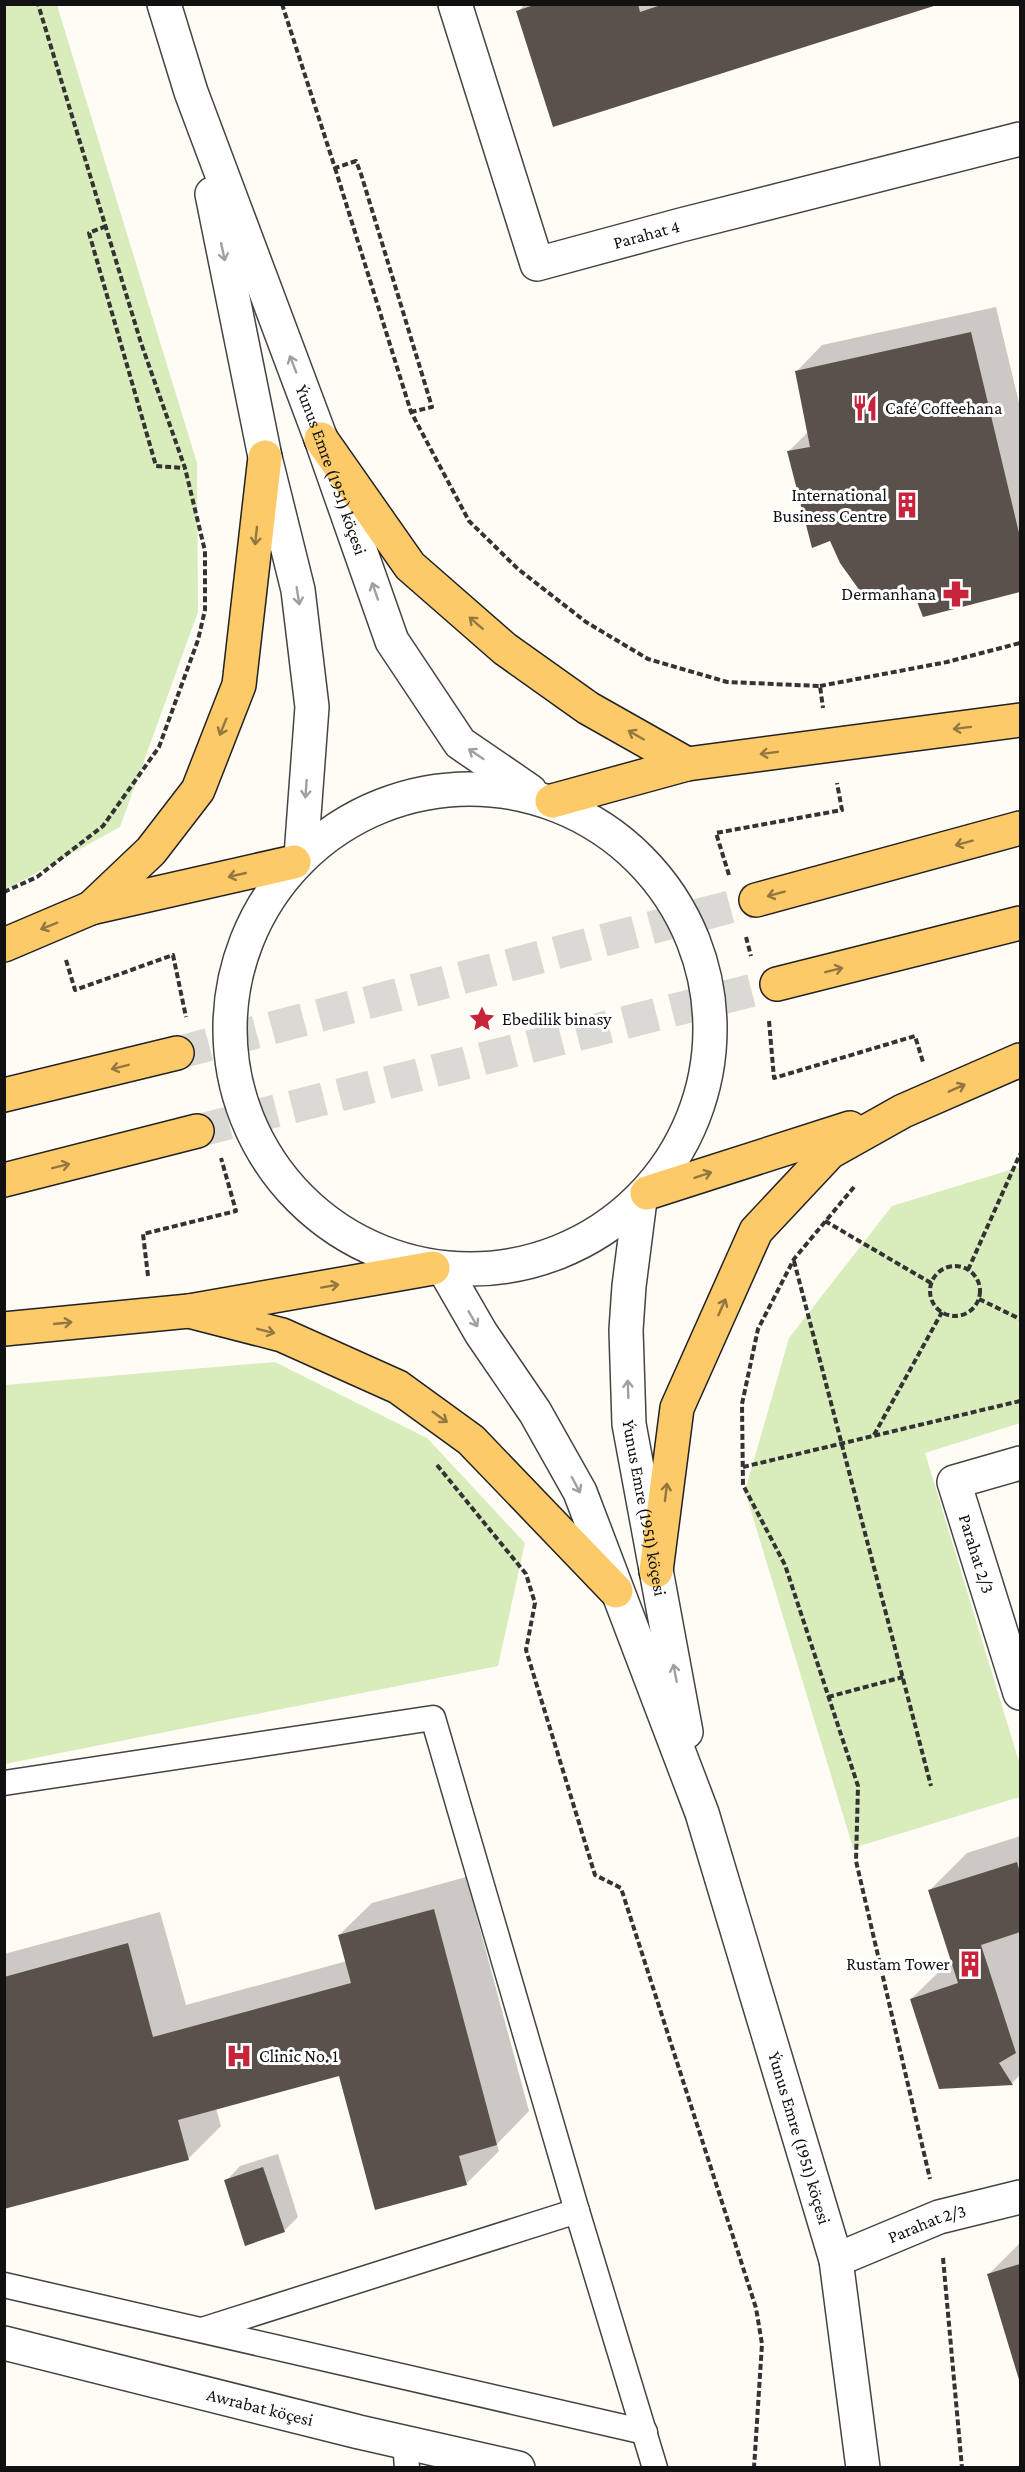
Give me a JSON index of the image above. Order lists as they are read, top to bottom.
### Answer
{
  "streets": {
    "street": [
      "Parahat 4",
      "Ýunus Emre (1951) köçesi",
      "Parahat 2/3",
      "Awrabat köçesi"
    ]
  },
  "crossings": [
    ["Ýunus Emre (1951) köçesi", "Parahat 2/3"]
  ],
  "places": {
    "restaurant": ["Café Coffeehana"],
    "building": ["International Business Centre", "Rustam Tower"],
    "pharmacy": ["Dermanhana"],
    "place": ["Ebedilik binasy"],
    "hospital": ["Clinic No. 1"]
  }
}
